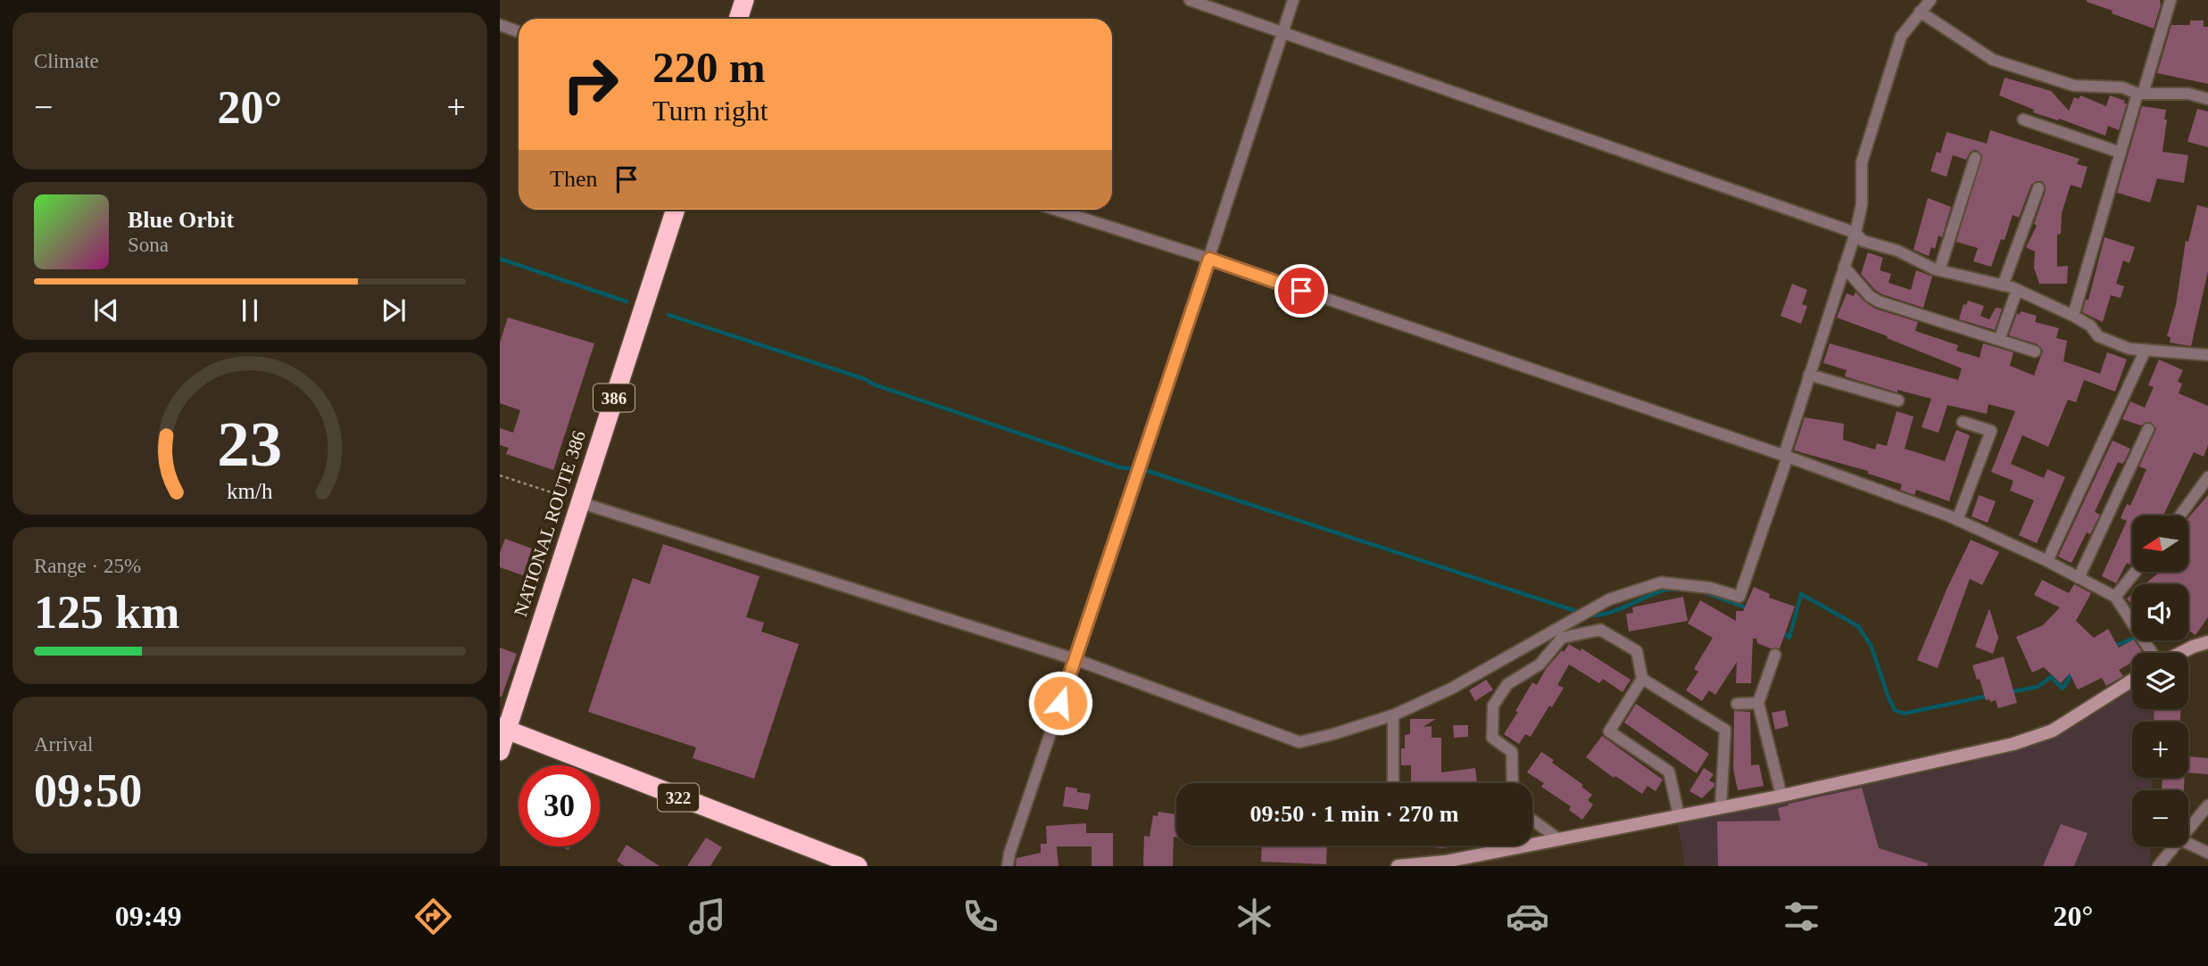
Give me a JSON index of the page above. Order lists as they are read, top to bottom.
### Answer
{
  "streets": {
    "highway": ["386", "NATIONAL ROUTE 386", "322"]
  },
  "crossings": [
    ["NATIONAL ROUTE 386", "322"]
  ],
  "north": "left",
  "page": {
    "tile": [
      "Climate",
      ["Range · 25%", "125 km"],
      ["Arrival", "09:50"]
    ],
    "turn": ["220 m", "Turn right"],
    "heat": ["−", "20°", "+"],
    "then": "Then",
    "song": ["Blue Orbit", "Sona"],
    "map_buttons": ["+", "−"],
    "limit": "30",
    "trip": "09:50 · 1 min · 270 m",
    "tabs": ["09:49", "20°"],
    "gauge": ["23", "km/h"]
  }
}
